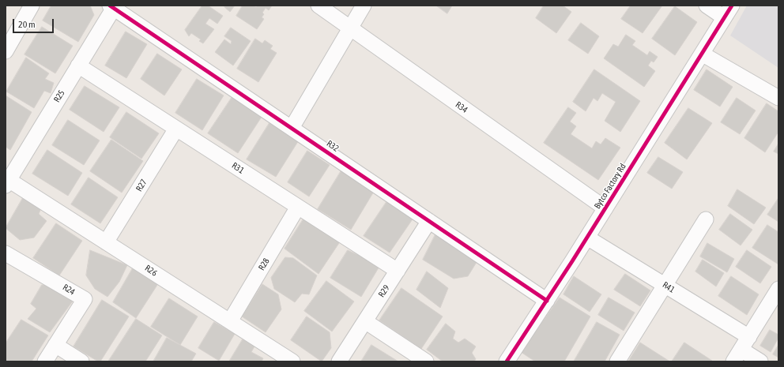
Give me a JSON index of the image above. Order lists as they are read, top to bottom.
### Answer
{
  "streets": {
    "street": [
      "R25",
      "R34",
      "R32",
      "R31",
      "R27",
      "Bytco Factory Rd",
      "R28",
      "R26",
      "R41",
      "R24",
      "R29"
    ]
  },
  "crossings": [
    ["R25", "R32"],
    ["R25", "R31"],
    ["R25", "R26"],
    ["R34", "Bytco Factory Rd"],
    ["R32", "Bytco Factory Rd"],
    ["R32", "R29"],
    ["R31", "R27"],
    ["R31", "R28"],
    ["R31", "R29"],
    ["R27", "R26"],
    ["Bytco Factory Rd", "R41"],
    ["R28", "R26"]
  ],
  "scale_bar": "20 m"
}
